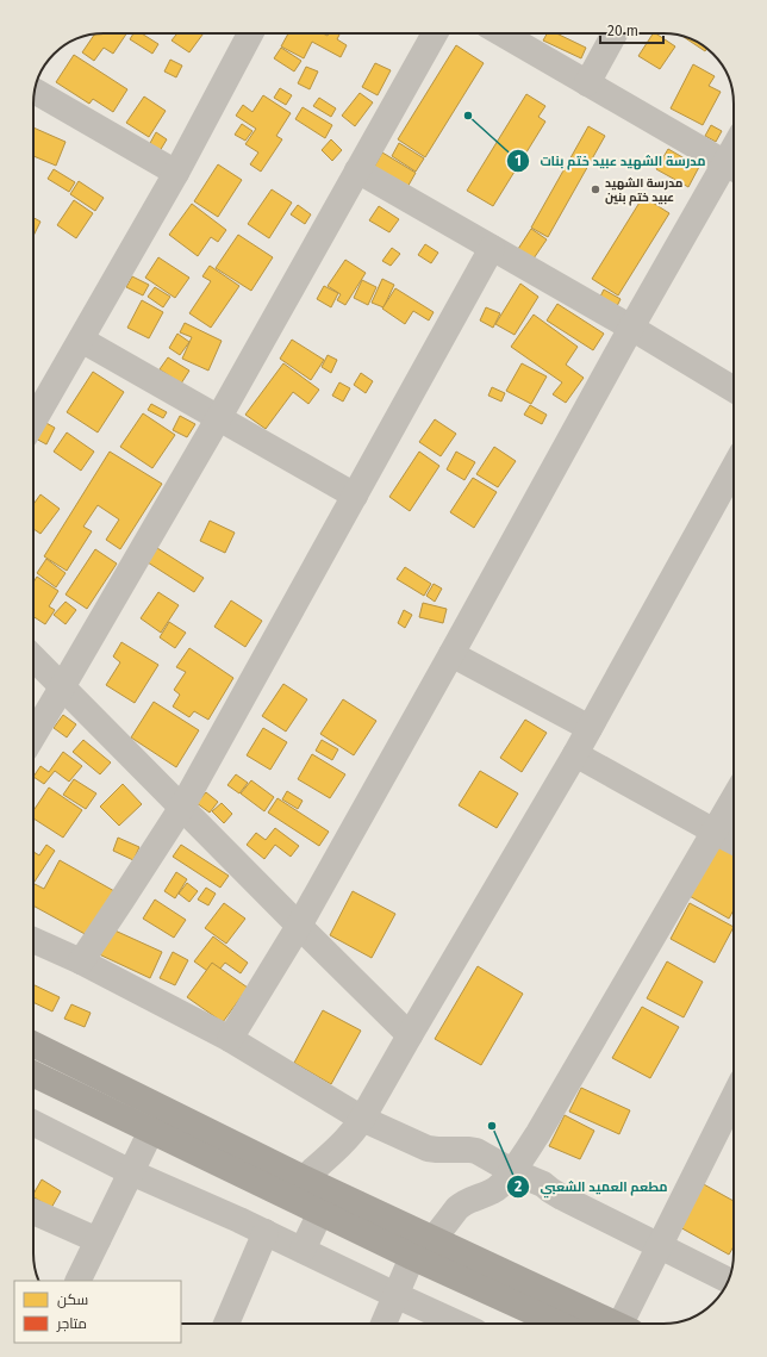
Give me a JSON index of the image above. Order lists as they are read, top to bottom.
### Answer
{
  "places": ["مدرسة الشهيد عبيد ختم بنات", "مدرسة الشهيد عبيد ختم بنين", "مطعم العميد الشعبي"],
  "legend": ["سكن", "متاجر"],
  "scale_bar": "20 m"
}
